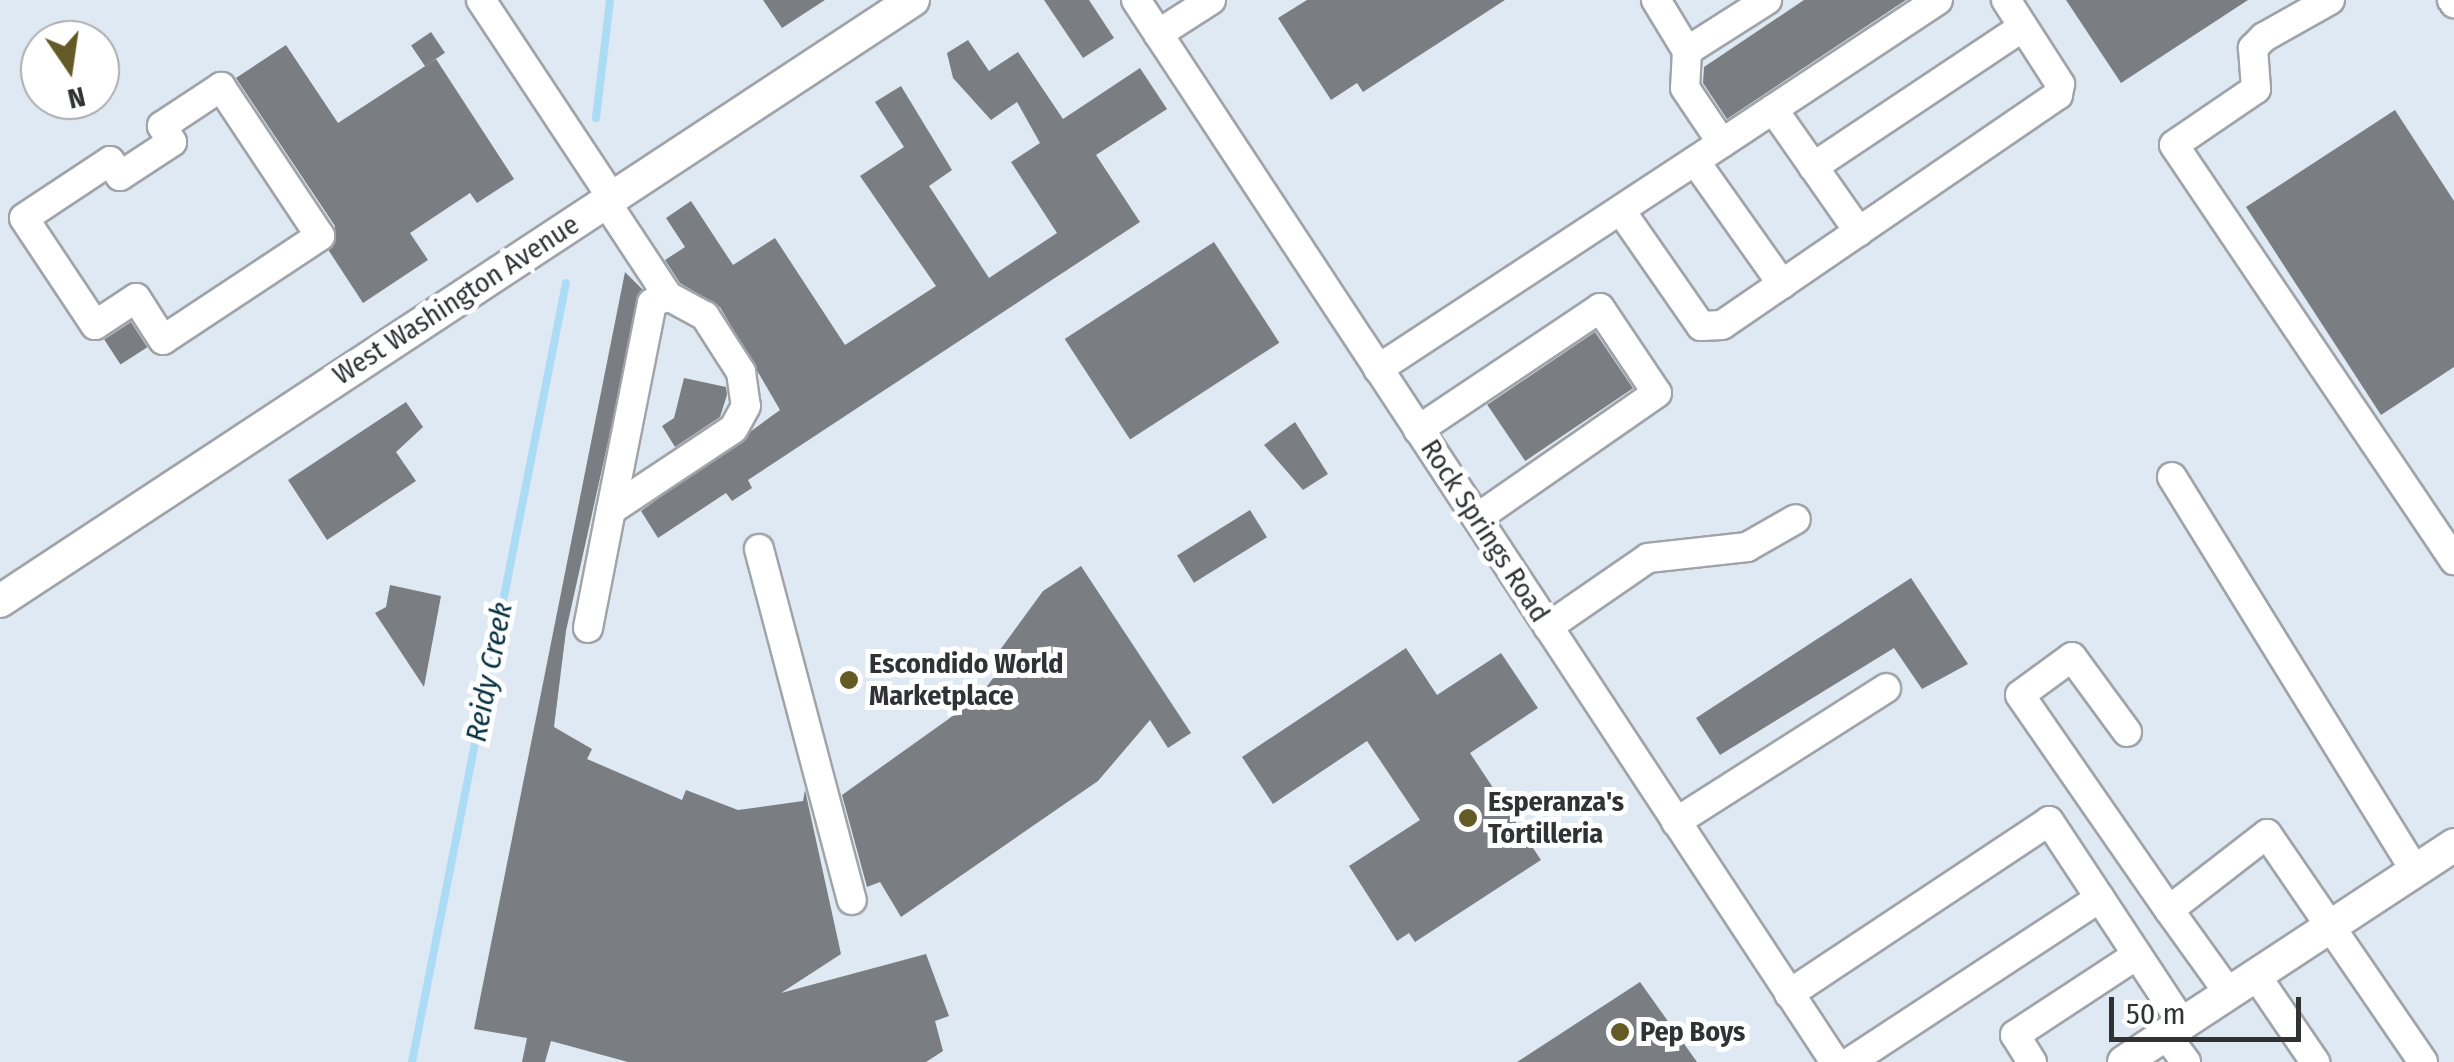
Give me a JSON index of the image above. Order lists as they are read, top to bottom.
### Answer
{
  "streets": {
    "main road": ["West Washington Avenue"],
    "street": ["Rock Springs Road"]
  },
  "water": ["Reidy Creek"],
  "places": ["Escondido World Marketplace", "Esperanza's Tortilleria", "Pep Boys"],
  "scale_bar": "50 m",
  "north": "bottom"
}
